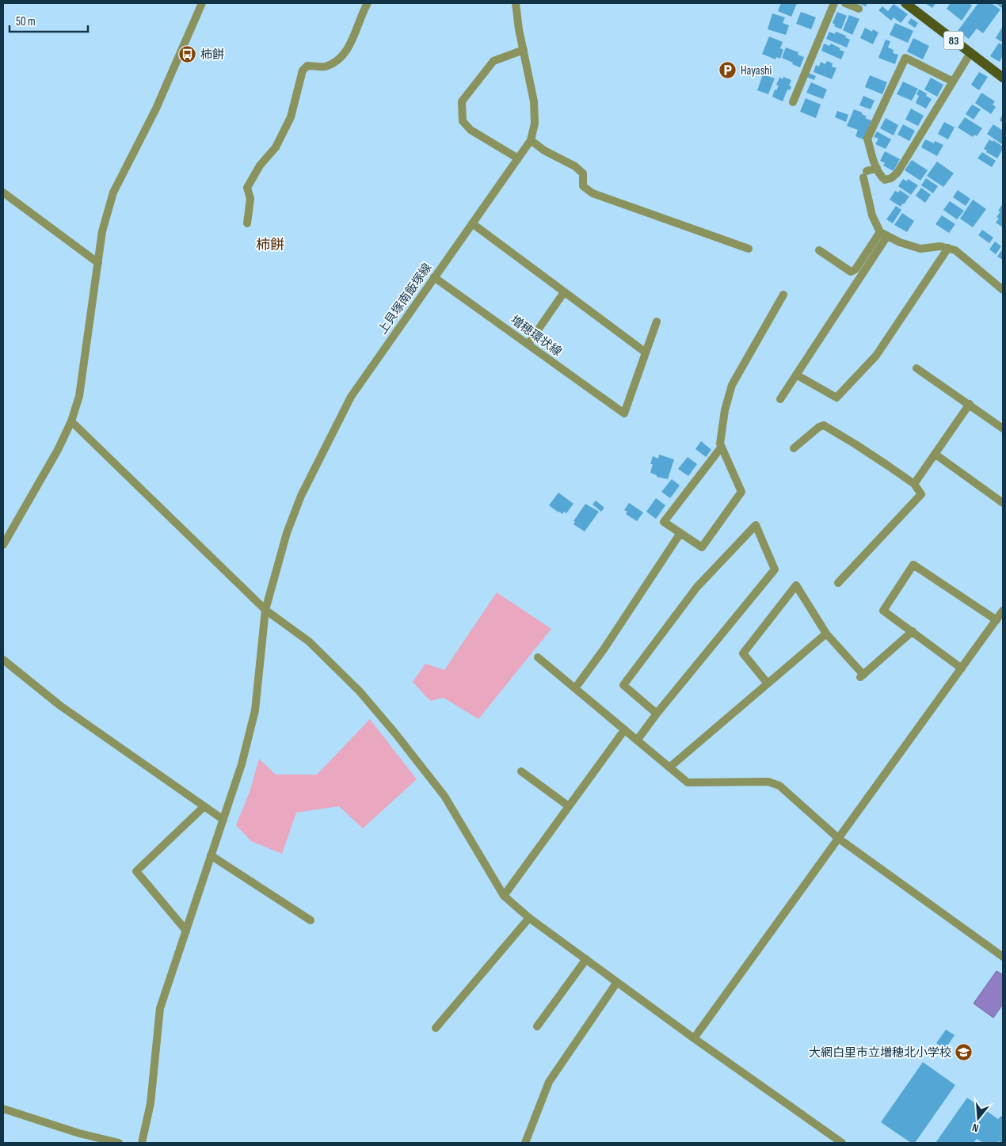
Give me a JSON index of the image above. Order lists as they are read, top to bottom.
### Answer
{
  "streets": {
    "main road": ["83"],
    "street": ["上貝塚南飯塚線", "増穂環状線"]
  },
  "crossings": [
    ["上貝塚南飯塚線", "増穂環状線"]
  ],
  "districts": ["柿餅"],
  "places": {
    "bus stop": ["柿餅"],
    "parking": ["Hayashi"],
    "school or university": ["大網白里市立増穂北小学校"]
  },
  "scale_bar": "50 m",
  "north": "bottom"
}
